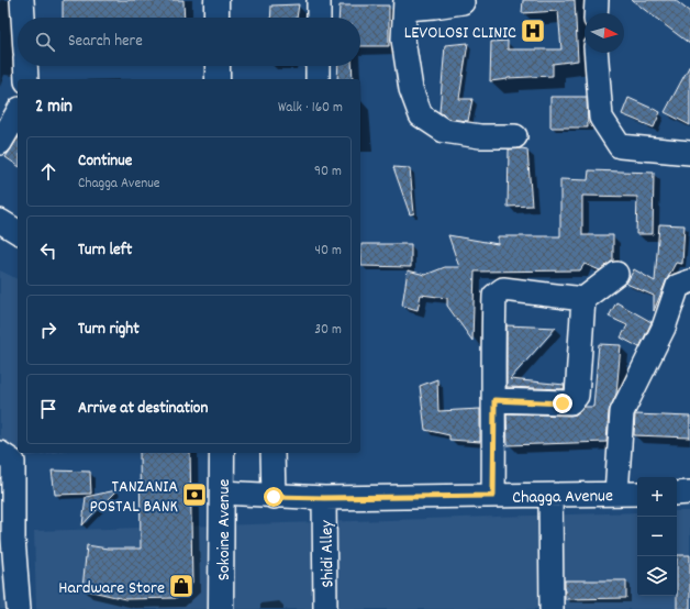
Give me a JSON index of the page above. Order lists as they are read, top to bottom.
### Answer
{
  "streets": {
    "main road": ["Sokoine Avenue"],
    "street": ["Chagga Avenue", "Shidi Alley"]
  },
  "crossings": [
    ["Chagga Avenue", "Sokoine Avenue"],
    ["Chagga Avenue", "Shidi Alley"]
  ],
  "places": {
    "hospital": ["LEVOLOSI CLINIC"],
    "bank": ["TANZANIA POSTAL BANK"],
    "shop": ["Hardware Store"]
  },
  "north": "right",
  "page": {
    "search": "Search here",
    "heading": ["2 min", "Walk · 160 m"],
    "list": [
      ["Continue", "Chagga Avenue", "90 m"],
      ["Turn left", "40 m"],
      ["Turn right", "30 m"],
      "Arrive at destination"
    ],
    "map_buttons": ["+", "−"]
  }
}
